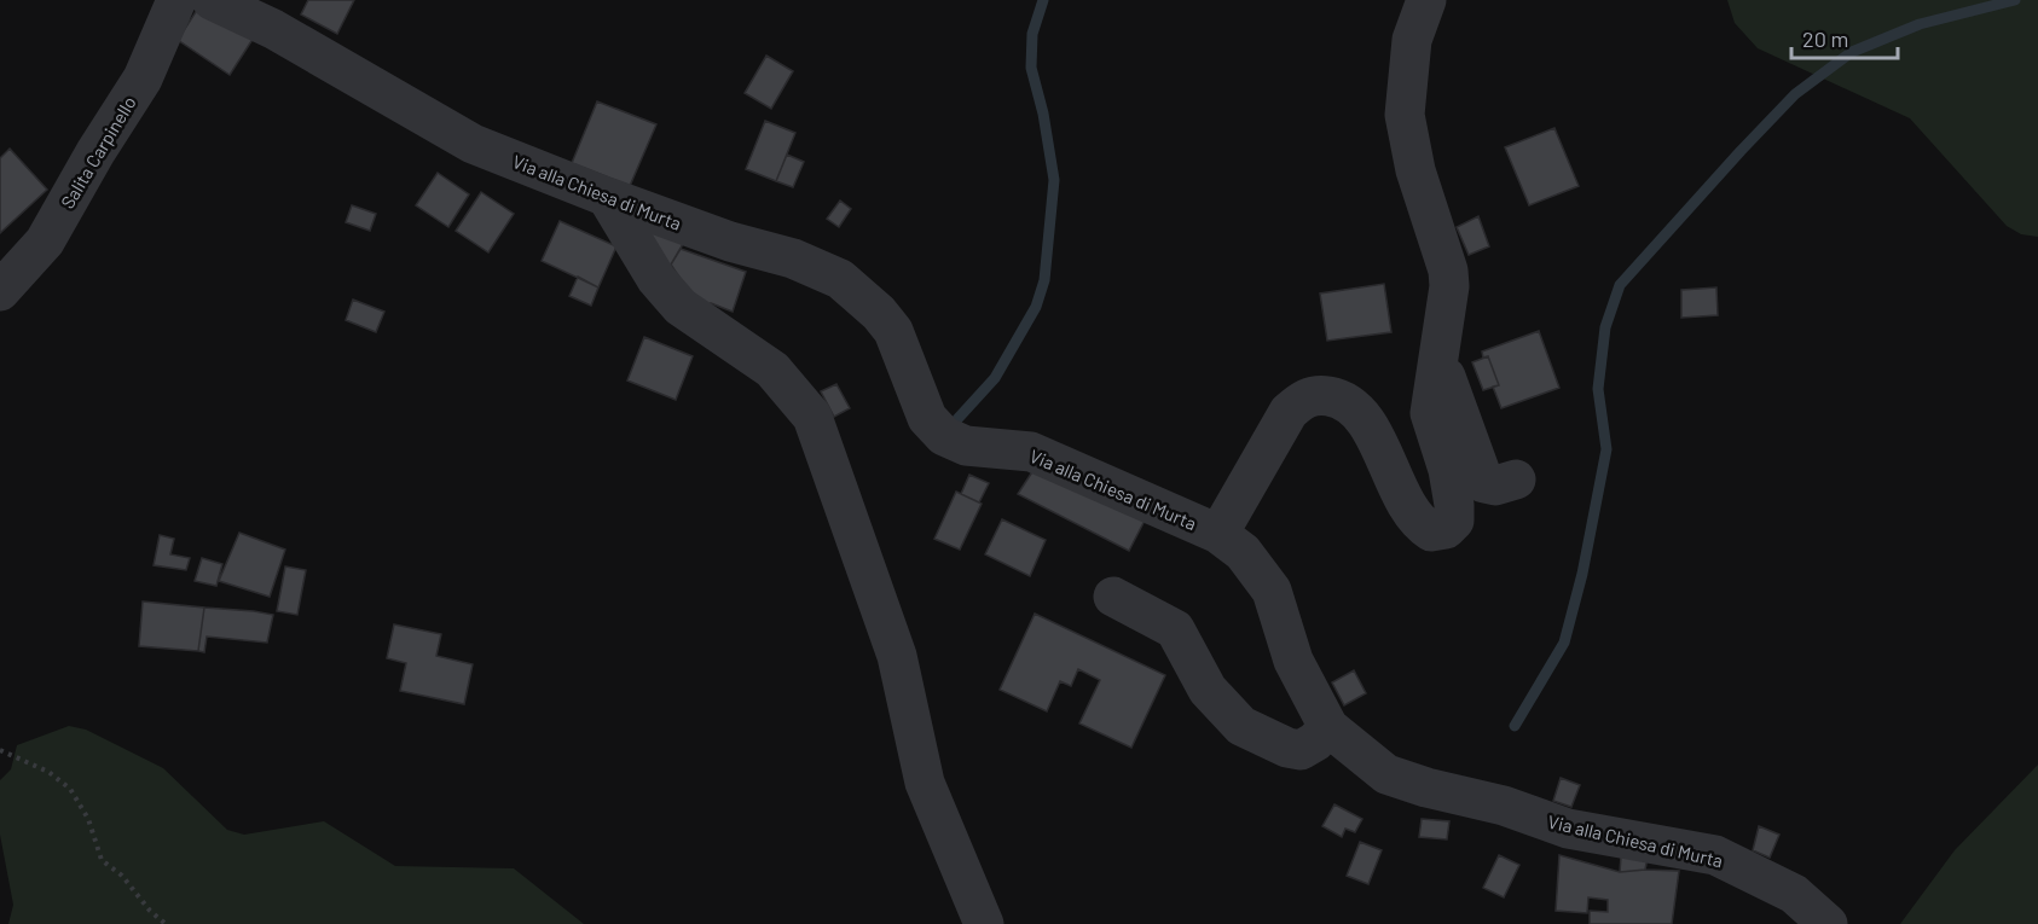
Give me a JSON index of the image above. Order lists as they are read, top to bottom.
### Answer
{
  "streets": {
    "street": ["Salita Carpinello", "Via alla Chiesa di Murta"]
  },
  "scale_bar": "20 m"
}
